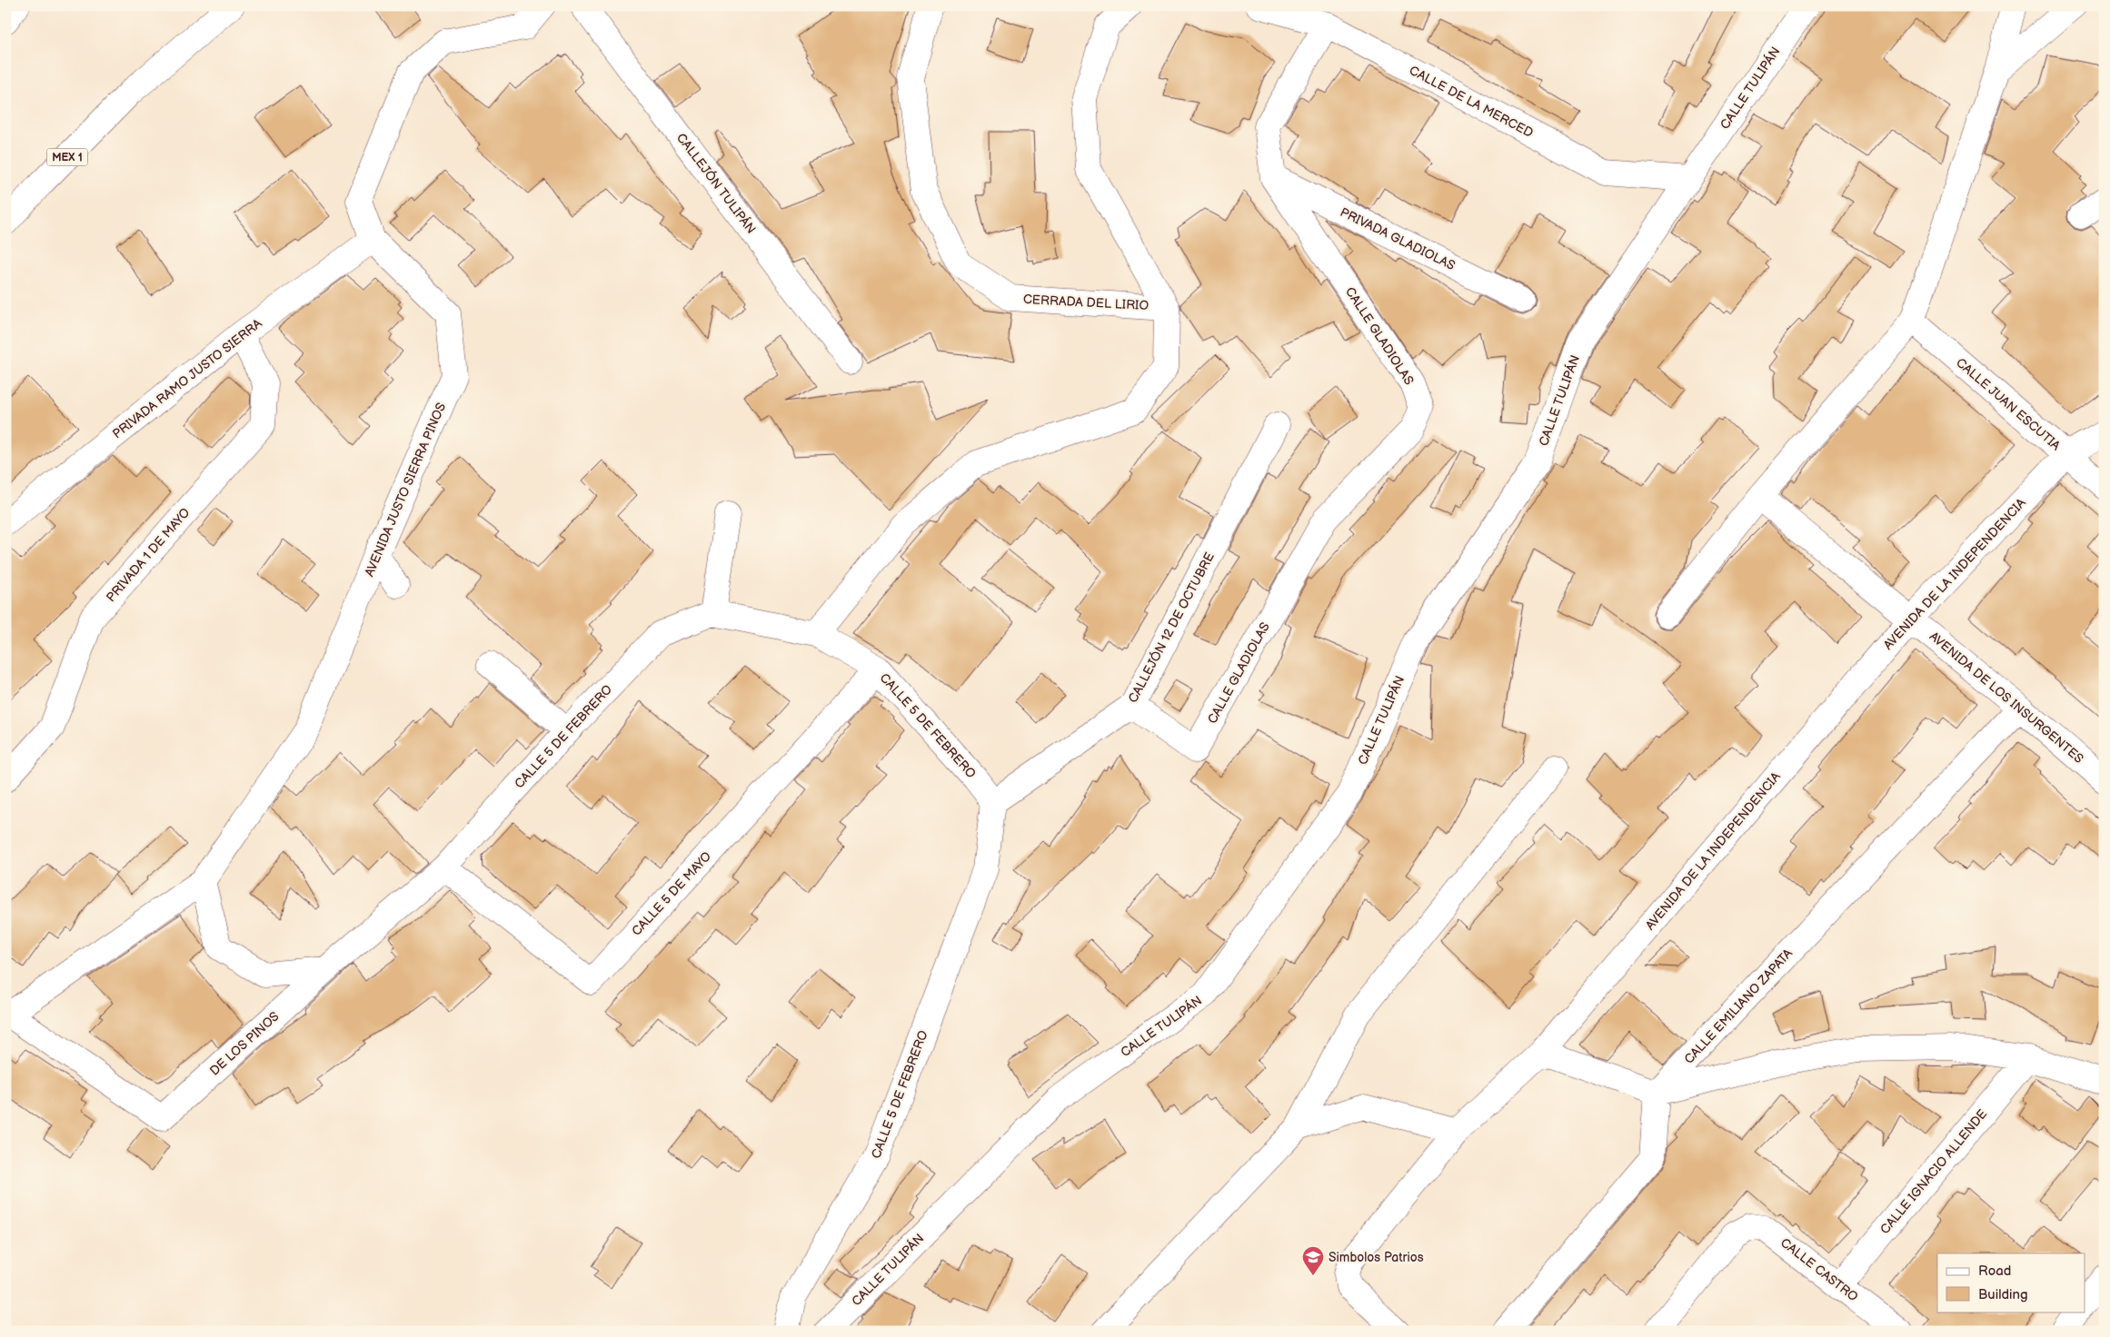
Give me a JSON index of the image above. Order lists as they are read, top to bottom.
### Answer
{
  "streets": {
    "street": [
      "CALLE TULIPÁN",
      "CALLE DE LA MERCED",
      "MEX 1",
      "CALLEJÓN TULIPÁN",
      "PRIVADA GLADIOLAS",
      "CERRADA DEL LIRIO",
      "CALLE GLADIOLAS",
      "PRIVADA RAMO JUSTO SIERRA",
      "CALLE JUAN ESCUTIA",
      "AVENIDA JUSTO SIERRA PINOS",
      "PRIVADA 1 DE MAYO",
      "AVENIDA DE LA INDEPENDENCIA",
      "CALLEJÓN 12 DE OCTUBRE",
      "AVENIDA DE LOS INSURGENTES",
      "CALLE 5 DE FEBRERO",
      "CALLE 5 DE MAYO",
      "CALLE EMILIANO ZAPATA",
      "DE LOS PINOS",
      "CALLE IGNACIO ALLENDE",
      "CALLE CASTRO"
    ]
  },
  "crossings": [
    ["CALLE TULIPÁN", "CALLE DE LA MERCED"],
    ["CALLE DE LA MERCED", "CALLE GLADIOLAS"],
    ["PRIVADA GLADIOLAS", "CALLE GLADIOLAS"],
    ["CALLE GLADIOLAS", "CALLEJÓN 12 DE OCTUBRE"],
    ["PRIVADA RAMO JUSTO SIERRA", "AVENIDA JUSTO SIERRA PINOS"],
    ["PRIVADA RAMO JUSTO SIERRA", "PRIVADA 1 DE MAYO"],
    ["CALLE JUAN ESCUTIA", "AVENIDA DE LA INDEPENDENCIA"],
    ["AVENIDA JUSTO SIERRA PINOS", "DE LOS PINOS"],
    ["AVENIDA DE LA INDEPENDENCIA", "AVENIDA DE LOS INSURGENTES"],
    ["CALLEJÓN 12 DE OCTUBRE", "CALLE 5 DE FEBRERO"],
    ["AVENIDA DE LOS INSURGENTES", "CALLE EMILIANO ZAPATA"],
    ["CALLE 5 DE FEBRERO", "CALLE 5 DE MAYO"],
    ["CALLE 5 DE FEBRERO", "DE LOS PINOS"],
    ["CALLE IGNACIO ALLENDE", "CALLE CASTRO"]
  ],
  "places": {
    "school or university": ["Simbolos Patrios"]
  },
  "legend": ["Road", "Building"]
}
